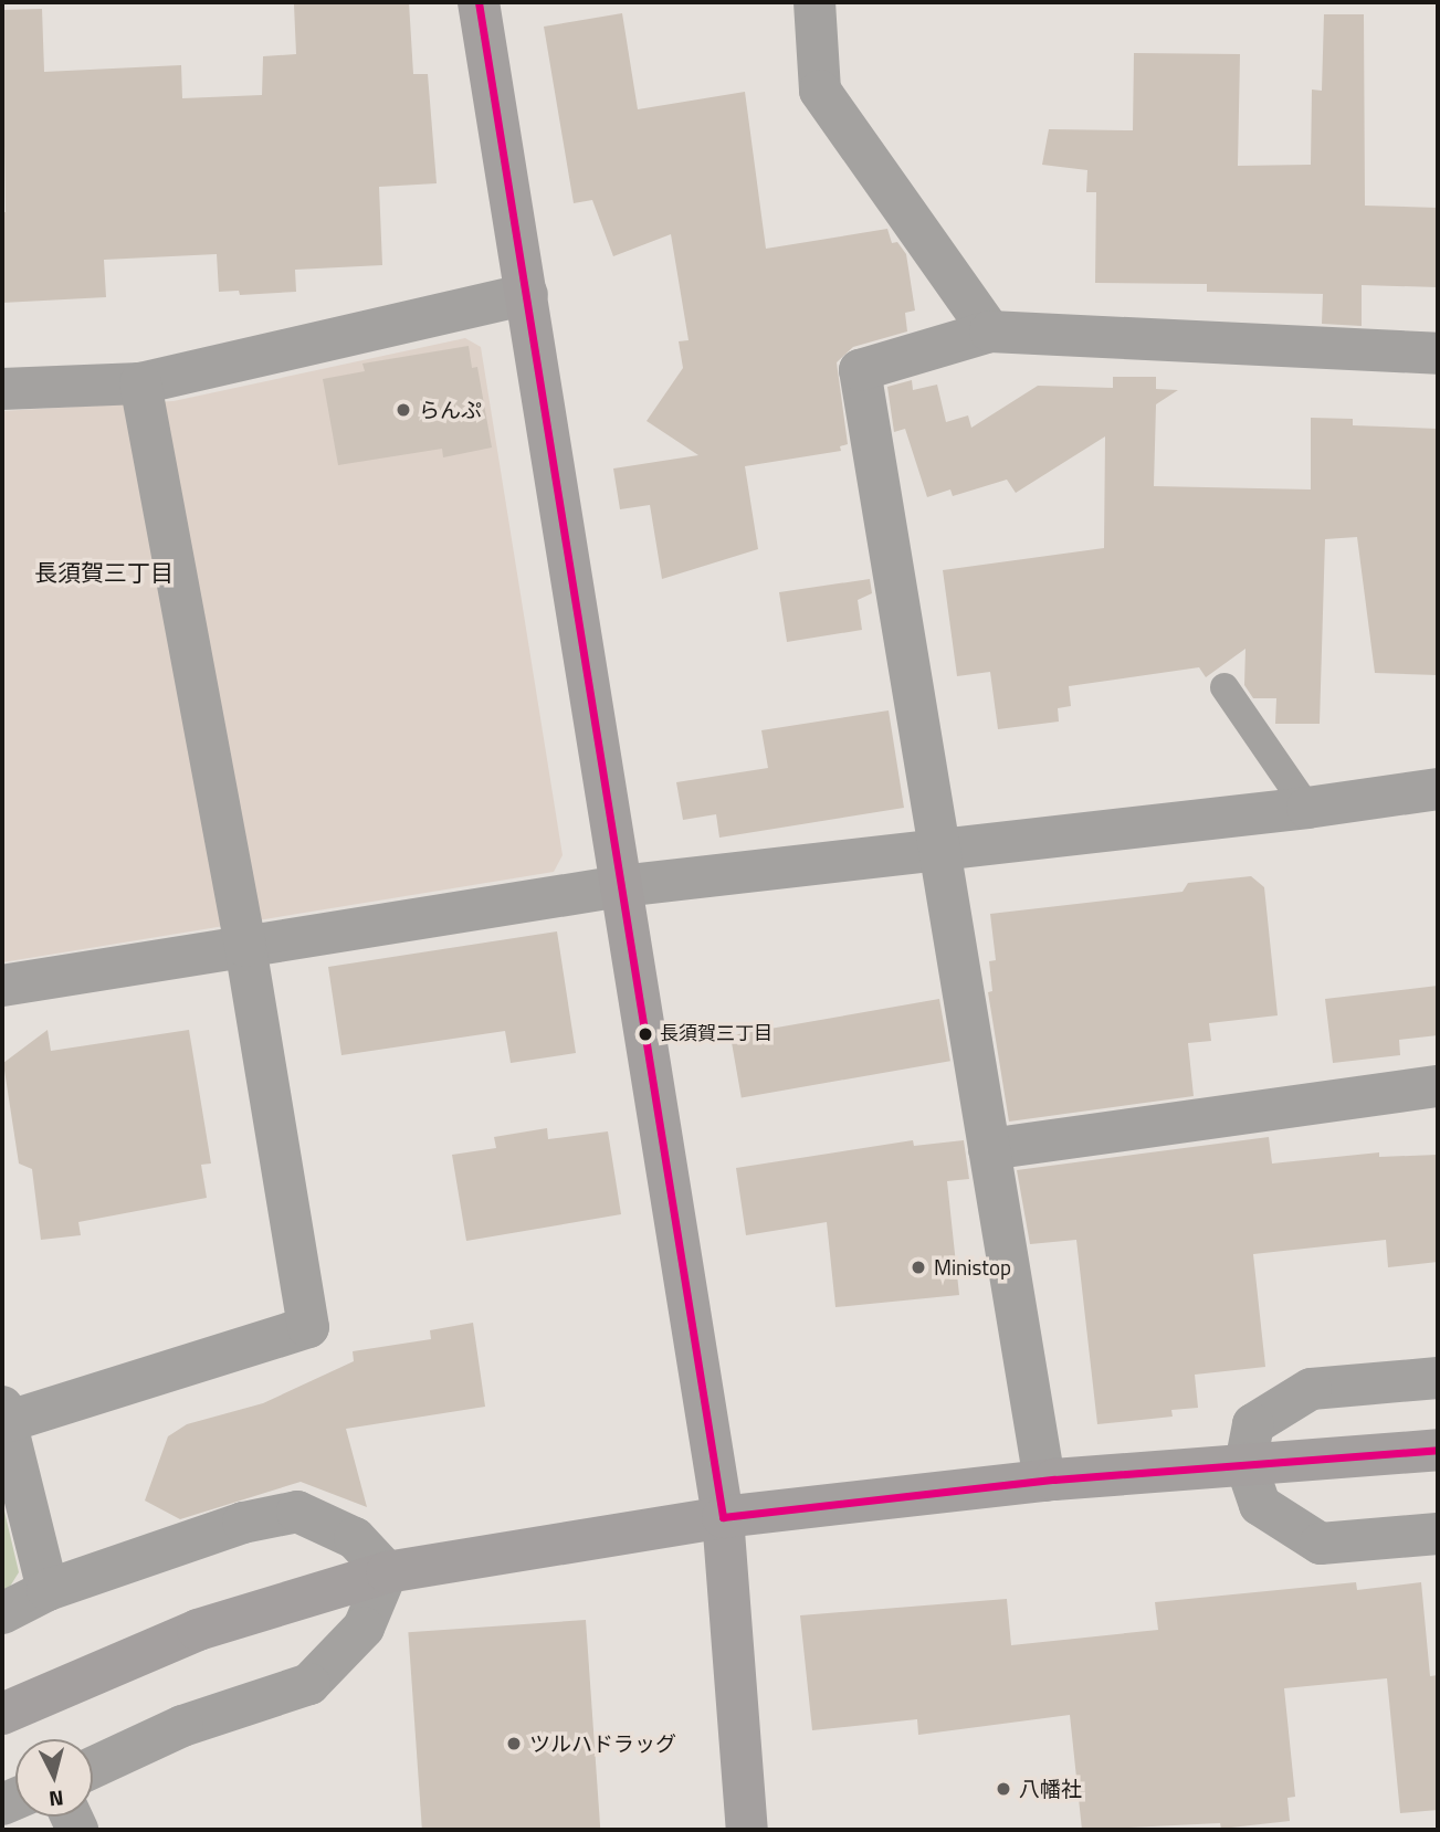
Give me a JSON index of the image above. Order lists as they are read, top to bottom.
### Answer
{
  "districts": ["長須賀三丁目"],
  "places": [
    "らんぷ",
    "長須賀三丁目",
    "Ministop",
    "ツルハドラッグ",
    "八幡社"
  ],
  "north": "bottom"
}
